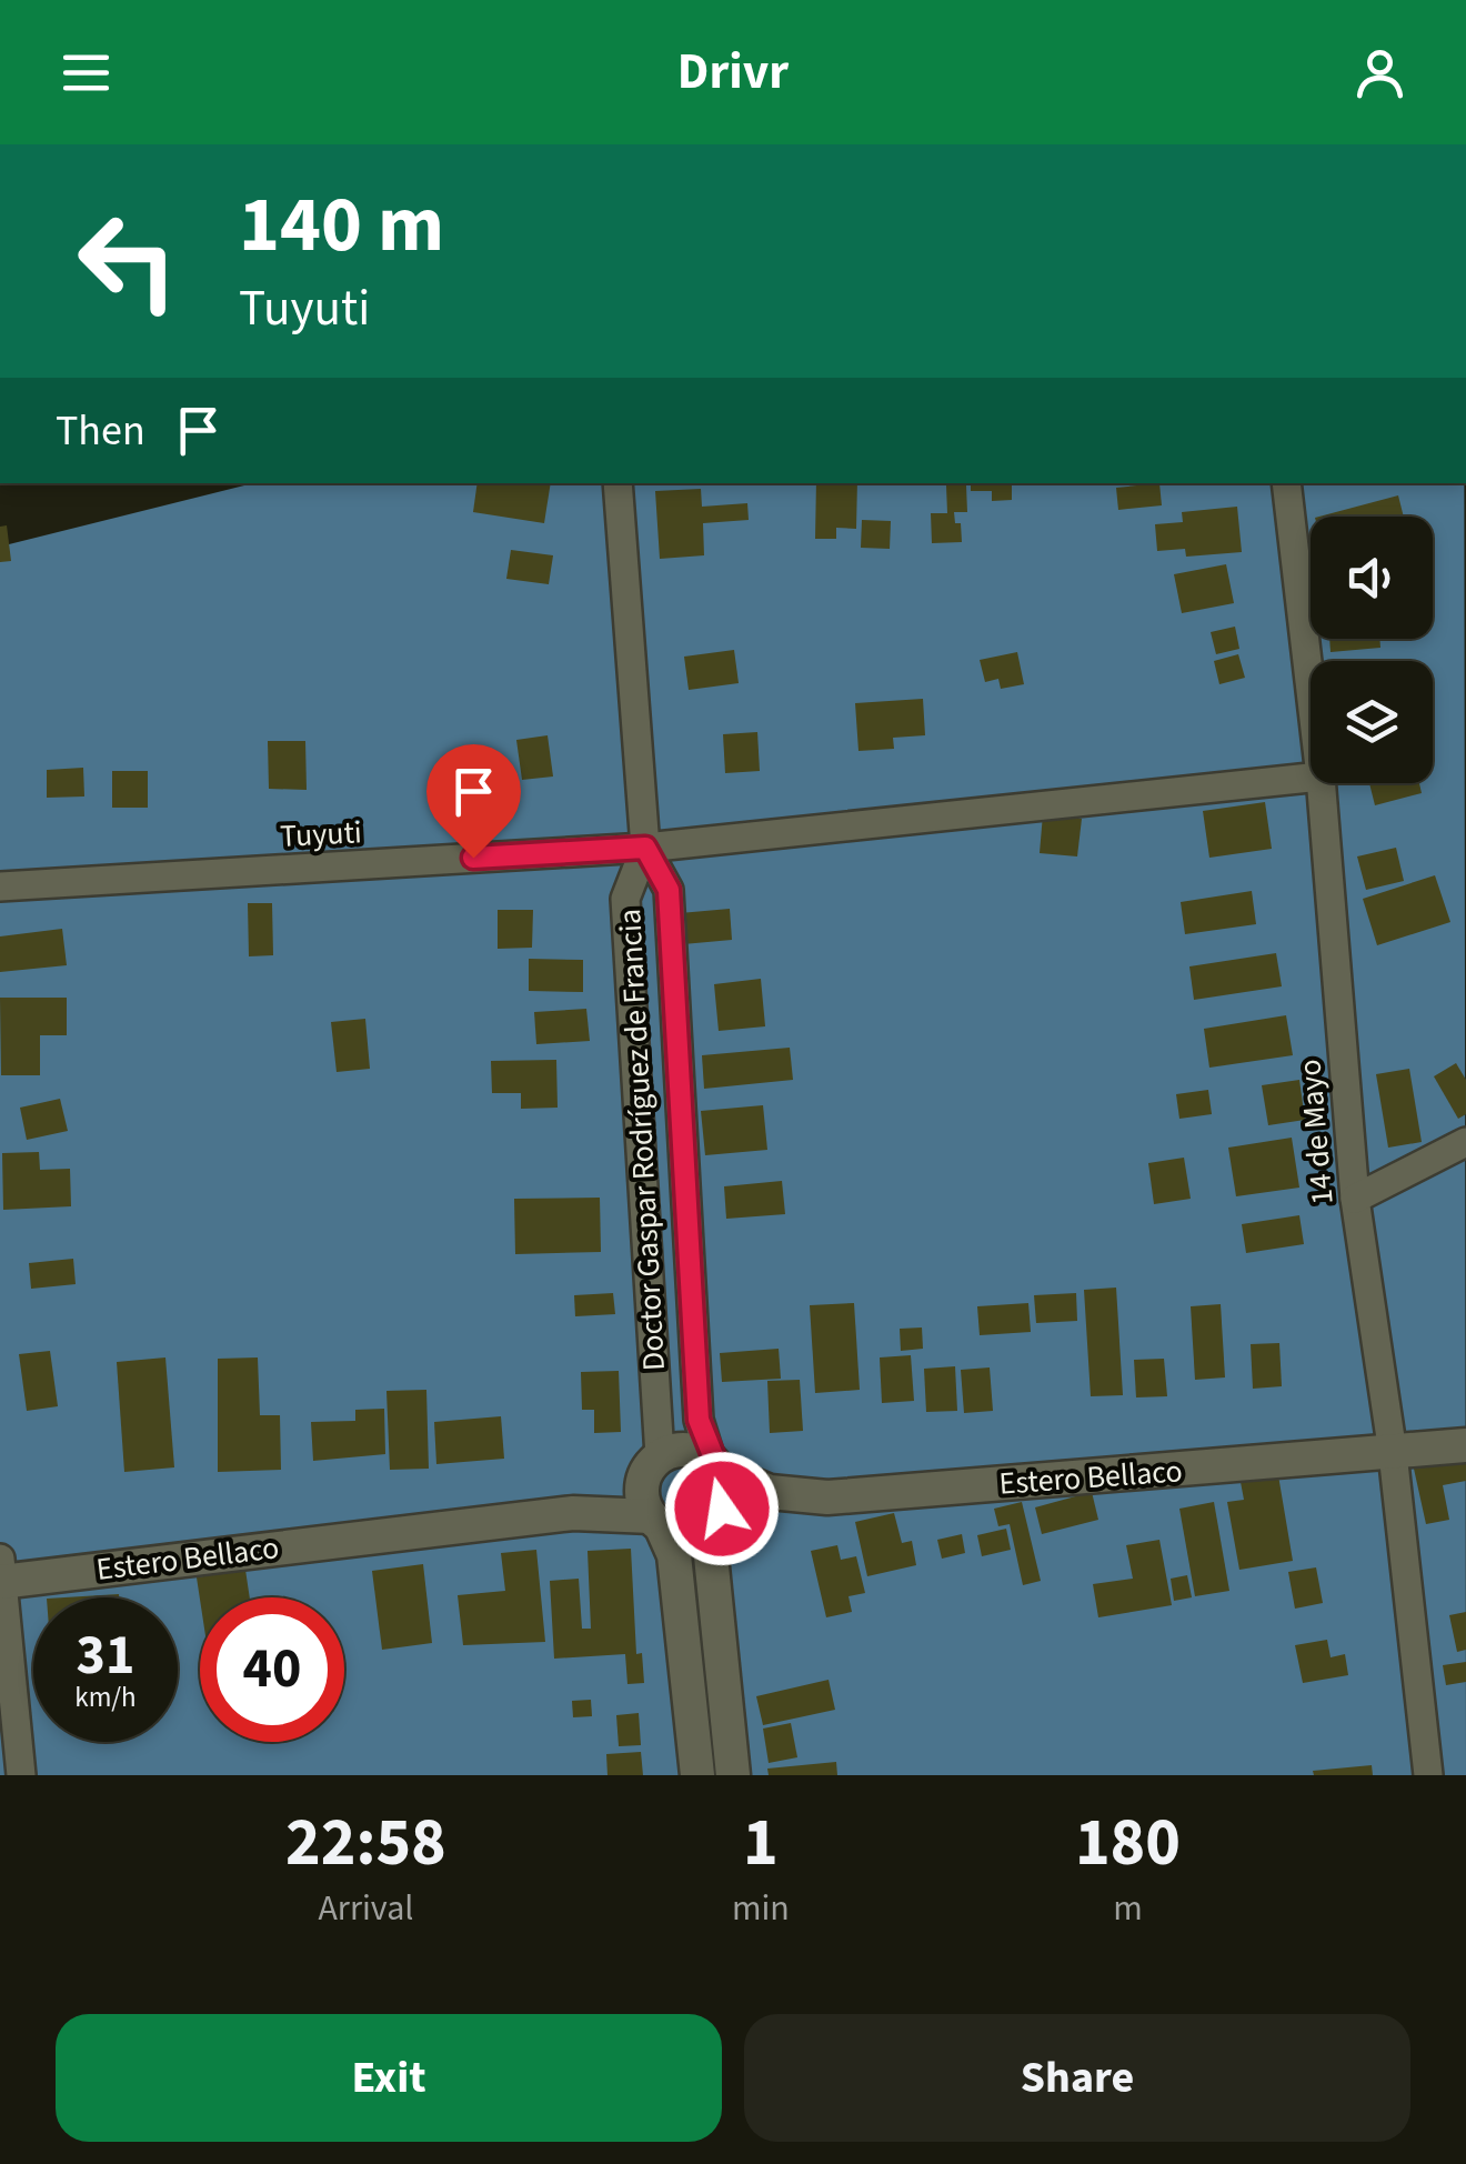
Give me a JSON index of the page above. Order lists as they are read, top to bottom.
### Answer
{
  "streets": {
    "street": [
      "Tuyuti",
      "14 de Mayo",
      "Doctor Gaspar Rodríguez de Francia",
      "Estero Bellaco"
    ]
  },
  "crossings": [
    ["Tuyuti", "Doctor Gaspar Rodríguez de Francia"],
    ["14 de Mayo", "Estero Bellaco"],
    ["Doctor Gaspar Rodríguez de Francia", "Estero Bellaco"]
  ],
  "page": {
    "header": "Drivr",
    "turn": ["140 m", "Tuyuti"],
    "then": "Then",
    "speed": "31 km/h",
    "limit": "40",
    "eta": [
      "22:58",
      "Arrival",
      "1",
      "min",
      "180",
      "m"
    ],
    "buttons": ["Exit", "Share"]
  }
}
